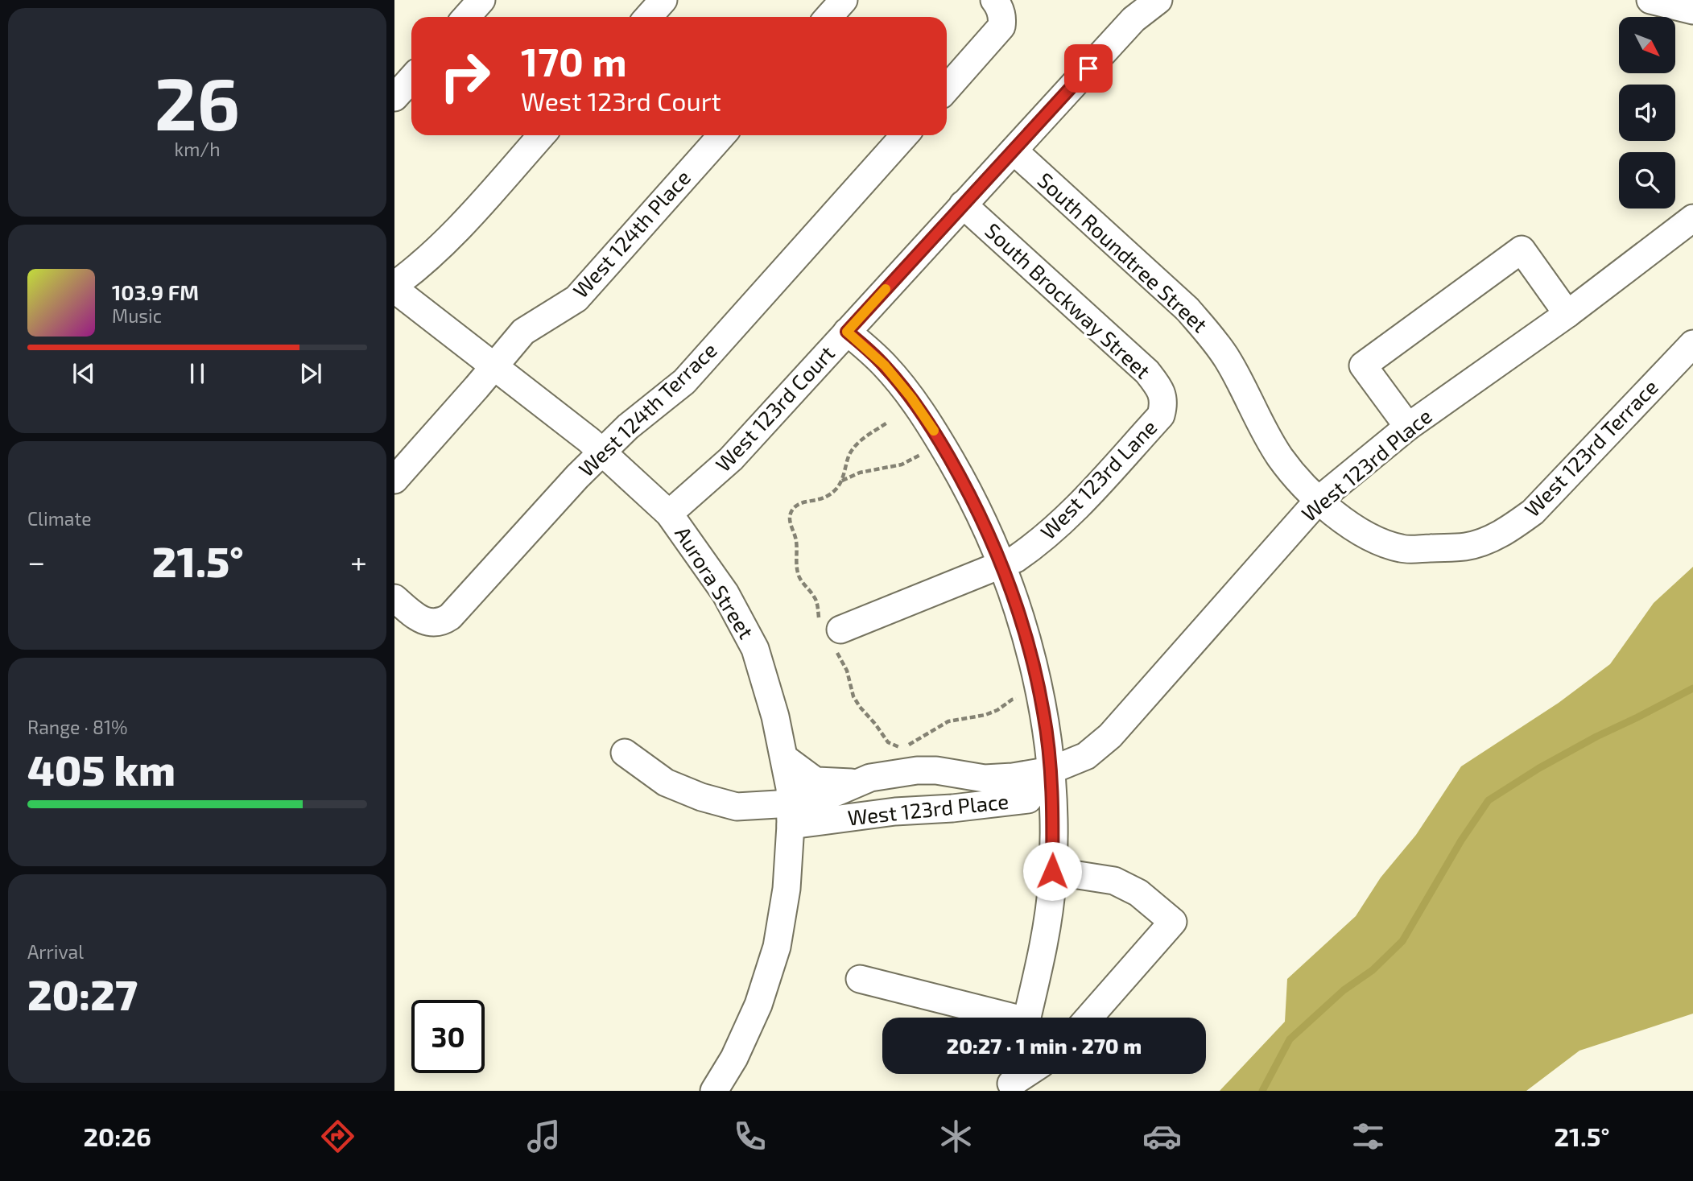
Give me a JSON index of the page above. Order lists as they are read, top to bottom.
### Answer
{
  "streets": {
    "street": [
      "West 124th Place",
      "South Roundtree Street",
      "South Brockway Street",
      "West 123rd Court",
      "West 124th Terrace",
      "West 123rd Terrace",
      "West 123rd Place",
      "West 123rd Lane",
      "Aurora Street"
    ]
  },
  "crossings": [
    ["West 124th Place", "Aurora Street"],
    ["South Roundtree Street", "West 123rd Court"],
    ["South Roundtree Street", "West 123rd Terrace"],
    ["South Roundtree Street", "West 123rd Place"],
    ["South Brockway Street", "West 123rd Court"],
    ["South Brockway Street", "West 123rd Lane"],
    ["West 123rd Court", "Aurora Street"],
    ["West 124th Terrace", "Aurora Street"],
    ["West 123rd Place", "Aurora Street"]
  ],
  "north": "bottom right",
  "page": {
    "tile": [
      ["26", "km/h"],
      "Climate",
      ["Range · 81%", "405 km"],
      ["Arrival", "20:27"]
    ],
    "turn": ["170 m", "West 123rd Court"],
    "song": ["103.9 FM", "Music"],
    "heat": ["−", "21.5°", "+"],
    "limit": "30",
    "trip": "20:27 · 1 min · 270 m",
    "tabs": ["20:26", "21.5°"]
  }
}
